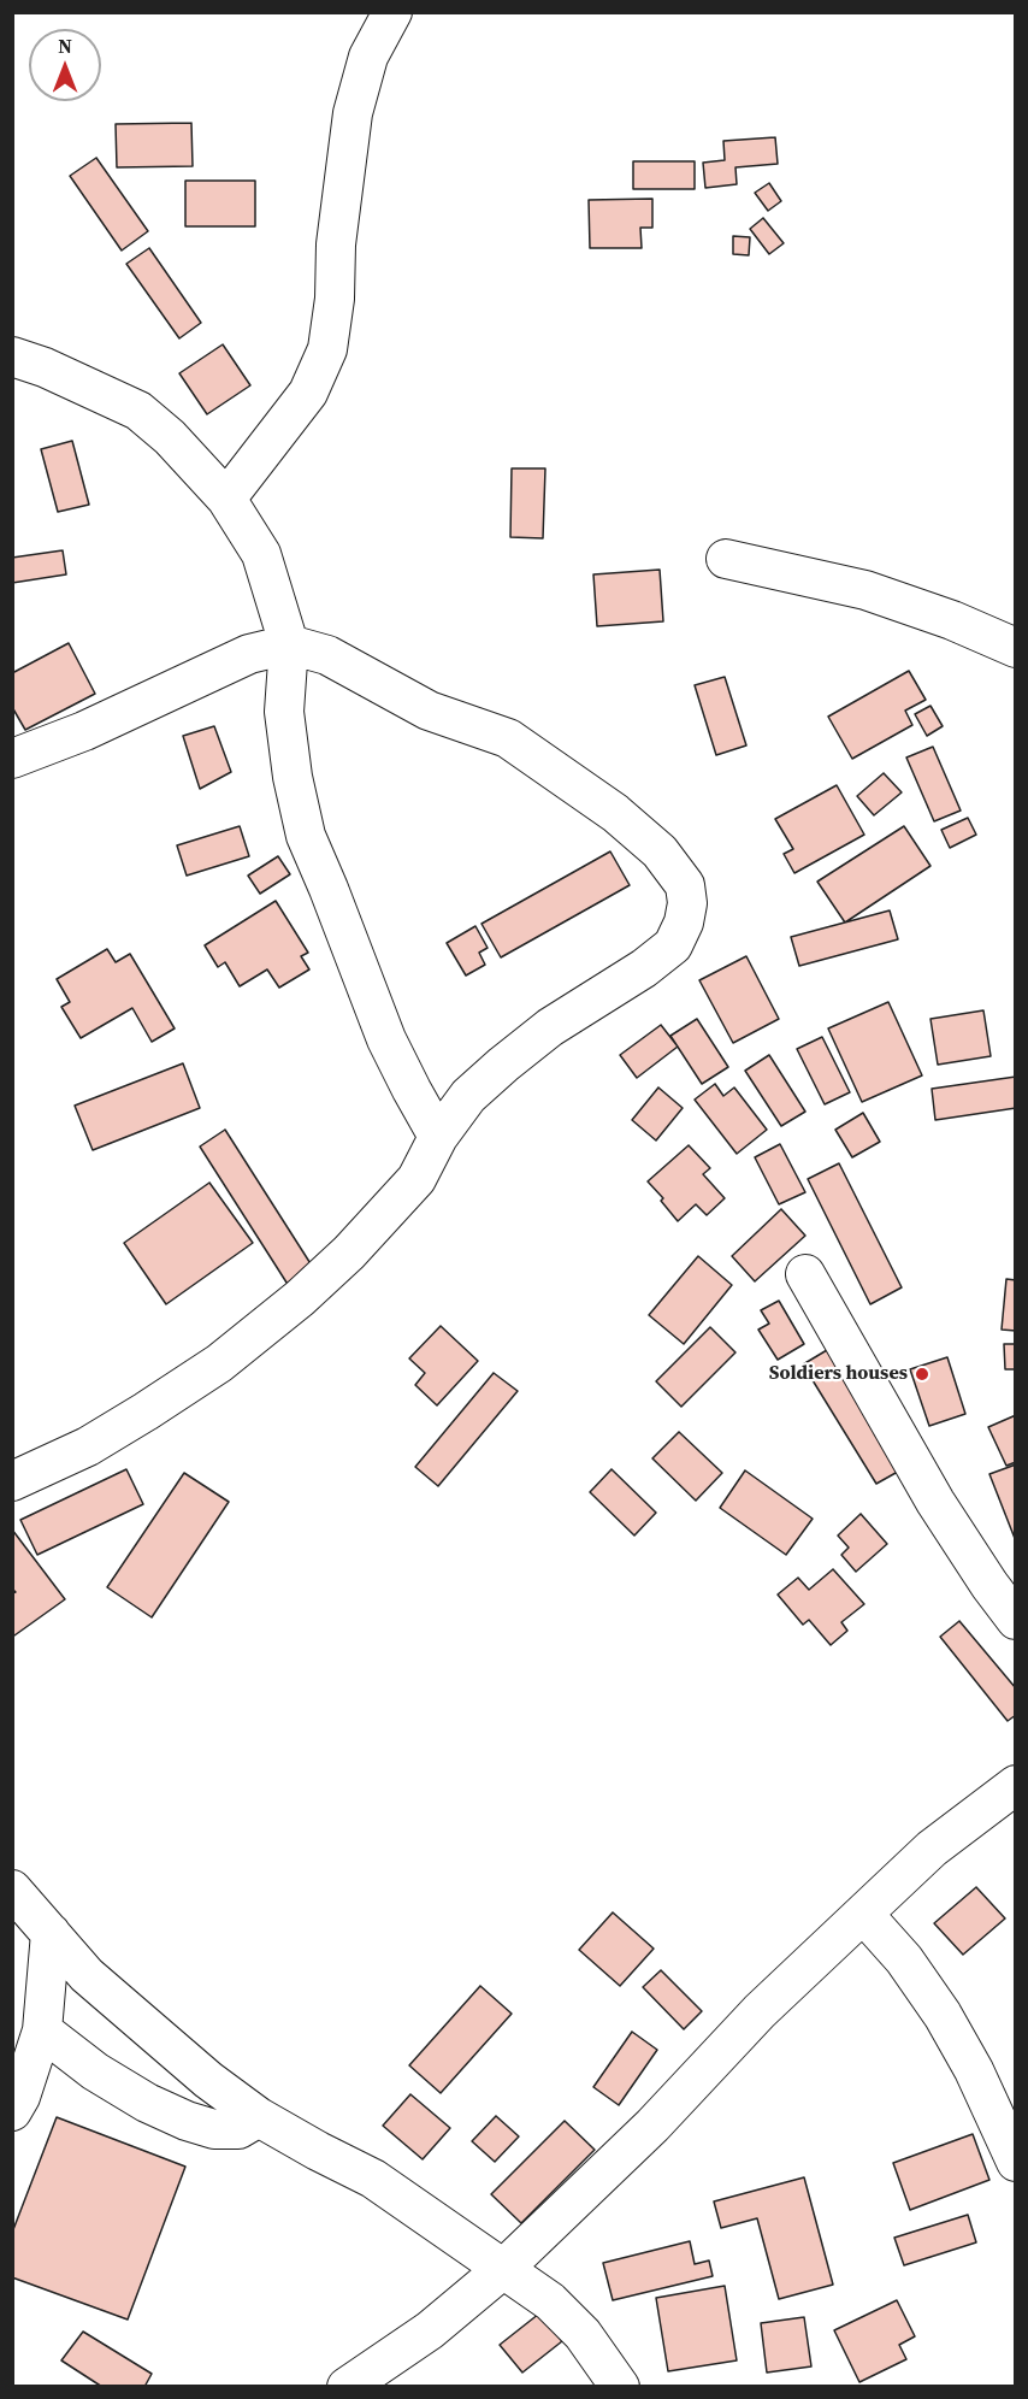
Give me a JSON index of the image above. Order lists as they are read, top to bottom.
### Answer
{
  "places": ["Soldiers houses"],
  "north": "top"
}
